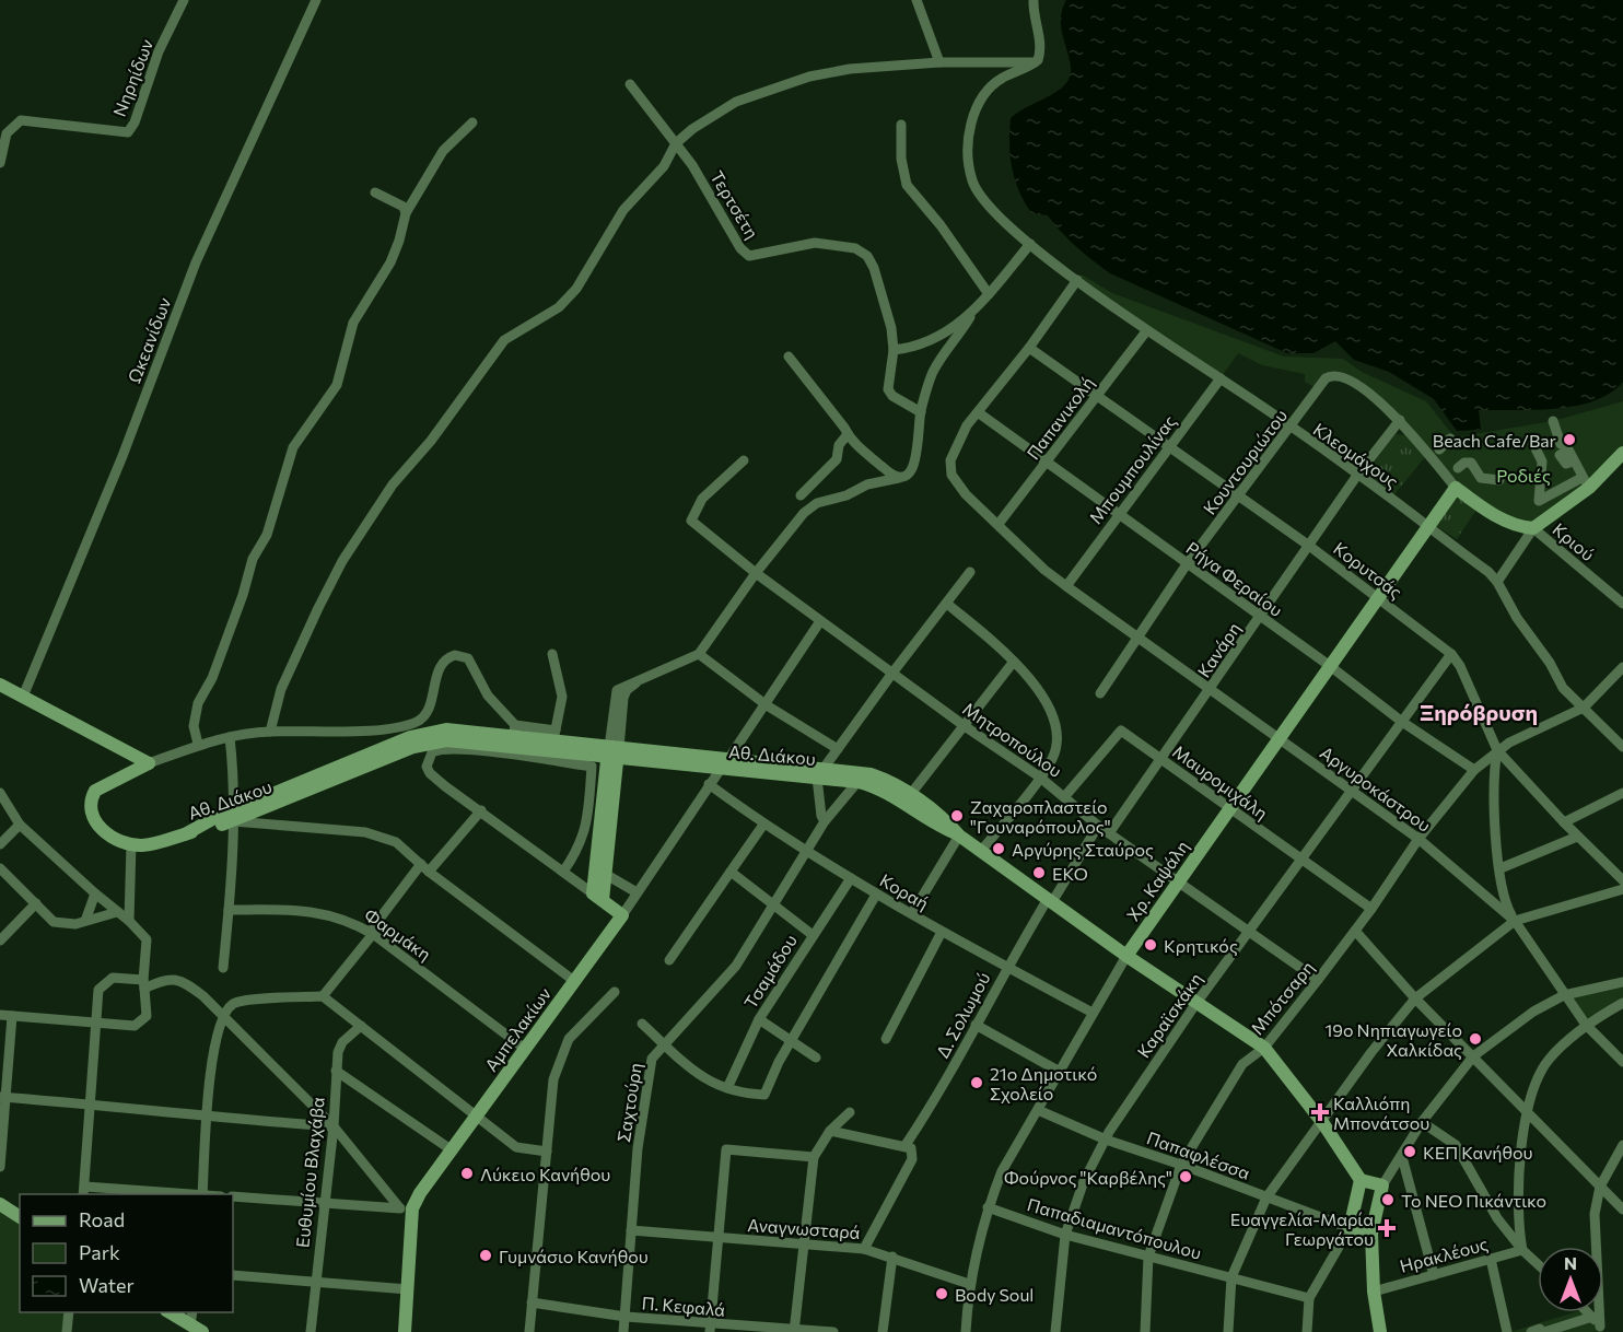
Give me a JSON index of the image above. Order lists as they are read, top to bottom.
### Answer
{
  "streets": {
    "street": [
      "Νηρηίδων",
      "Τερτσέτη",
      "Ωκεανίδων",
      "Παπανικολή",
      "Κλεομάχους",
      "Κουντουριώτου",
      "Μπουμπουλίνας",
      "Κριού",
      "Κορυτσάς",
      "Ρήγα Φεραίου",
      "Κανάρη",
      "Μητροπούλου",
      "Αθ. Διάκου",
      "Μαυρομιχάλη",
      "Αργυροκάστρου",
      "Χρ. Καψάλη",
      "Κοραή",
      "Φαρμάκη",
      "Τσαμάδου",
      "Μπότσαρη",
      "Δ. Σολωμού",
      "Καραϊσκάκη",
      "Αμπελακίων",
      "Σαχτούρη",
      "Παπαφλέσσα",
      "Ευθυμίου Βλαχάβα",
      "Αναγνωσταρά",
      "Παπαδιαμαντόπουλου",
      "Ηρακλέους",
      "Π. Κεφαλά"
    ]
  },
  "crossings": [
    ["Παπανικολή", "Κλεομάχους"],
    ["Παπανικολή", "Κορυτσάς"],
    ["Παπανικολή", "Ρήγα Φεραίου"],
    ["Παπανικολή", "Αργυροκάστρου"],
    ["Κλεομάχους", "Κουντουριώτου"],
    ["Κλεομάχους", "Μπουμπουλίνας"],
    ["Κλεομάχους", "Κανάρη"],
    ["Κλεομάχους", "Χρ. Καψάλη"],
    ["Κλεομάχους", "Μπότσαρη"],
    ["Κουντουριώτου", "Κορυτσάς"],
    ["Κουντουριώτου", "Ρήγα Φεραίου"],
    ["Κουντουριώτου", "Κανάρη"],
    ["Κουντουριώτου", "Αργυροκάστρου"],
    ["Μπουμπουλίνας", "Κορυτσάς"],
    ["Μπουμπουλίνας", "Ρήγα Φεραίου"],
    ["Μπουμπουλίνας", "Αργυροκάστρου"],
    ["Κορυτσάς", "Κανάρη"],
    ["Κορυτσάς", "Χρ. Καψάλη"],
    ["Κορυτσάς", "Μπότσαρη"],
    ["Κορυτσάς", "Καραϊσκάκη"],
    ["Ρήγα Φεραίου", "Κανάρη"],
    ["Ρήγα Φεραίου", "Αργυροκάστρου"],
    ["Ρήγα Φεραίου", "Χρ. Καψάλη"],
    ["Ρήγα Φεραίου", "Μπότσαρη"],
    ["Ρήγα Φεραίου", "Καραϊσκάκη"],
    ["Κανάρη", "Μητροπούλου"],
    ["Κανάρη", "Μαυρομιχάλη"],
    ["Κανάρη", "Αργυροκάστρου"],
    ["Μητροπούλου", "Μαυρομιχάλη"],
    ["Μητροπούλου", "Χρ. Καψάλη"],
    ["Μητροπούλου", "Μπότσαρη"],
    ["Μητροπούλου", "Καραϊσκάκη"],
    ["Μητροπούλου", "Αμπελακίων"],
    ["Αθ. Διάκου", "Χρ. Καψάλη"],
    ["Αθ. Διάκου", "Μπότσαρη"],
    ["Αθ. Διάκου", "Δ. Σολωμού"],
    ["Αθ. Διάκου", "Καραϊσκάκη"],
    ["Αθ. Διάκου", "Αμπελακίων"],
    ["Αθ. Διάκου", "Σαχτούρη"],
    ["Μαυρομιχάλη", "Χρ. Καψάλη"],
    ["Μαυρομιχάλη", "Μπότσαρη"],
    ["Μαυρομιχάλη", "Καραϊσκάκη"],
    ["Αργυροκάστρου", "Χρ. Καψάλη"],
    ["Αργυροκάστρου", "Μπότσαρη"],
    ["Αργυροκάστρου", "Καραϊσκάκη"],
    ["Χρ. Καψάλη", "Κοραή"],
    ["Χρ. Καψάλη", "Παπαφλέσσα"],
    ["Χρ. Καψάλη", "Αναγνωσταρά"],
    ["Χρ. Καψάλη", "Παπαδιαμαντόπουλου"],
    ["Κοραή", "Τσαμάδου"],
    ["Κοραή", "Δ. Σολωμού"],
    ["Κοραή", "Αμπελακίων"],
    ["Κοραή", "Σαχτούρη"],
    ["Φαρμάκη", "Αμπελακίων"],
    ["Μπότσαρη", "Παπαφλέσσα"],
    ["Μπότσαρη", "Παπαδιαμαντόπουλου"],
    ["Δ. Σολωμού", "Αναγνωσταρά"],
    ["Καραϊσκάκη", "Παπαφλέσσα"],
    ["Καραϊσκάκη", "Παπαδιαμαντόπουλου"],
    ["Σαχτούρη", "Αναγνωσταρά"],
    ["Σαχτούρη", "Π. Κεφαλά"]
  ],
  "districts": ["Ξηρόβρυση"],
  "parks": ["Ροδιές"],
  "places": {
    "other": [
      "Beach Cafe/Bar",
      "Ζαχαροπλαστείο \"Γουναρόπουλος\"",
      "Αργύρης Σταύρος",
      "ΕΚΟ",
      "Κρητικός",
      "19ο Νηπιαγωγείο Χαλκίδας",
      "21ο Δημοτικό Σχολείο",
      "ΚΕΠ Κανήθου",
      "Λύκειο Κανήθου",
      "Φούρνος \"Καρβέλης\"",
      "Το ΝΕΟ Πικάντικο",
      "Γυμνάσιο Κανήθου",
      "Body Soul"
    ],
    "health": ["Καλλιόπη Μπονάτσου", "Ευαγγελία-Μαρία Γεωργάτου"]
  },
  "legend": ["Road", "Park", "Water"],
  "north": "top"
}
